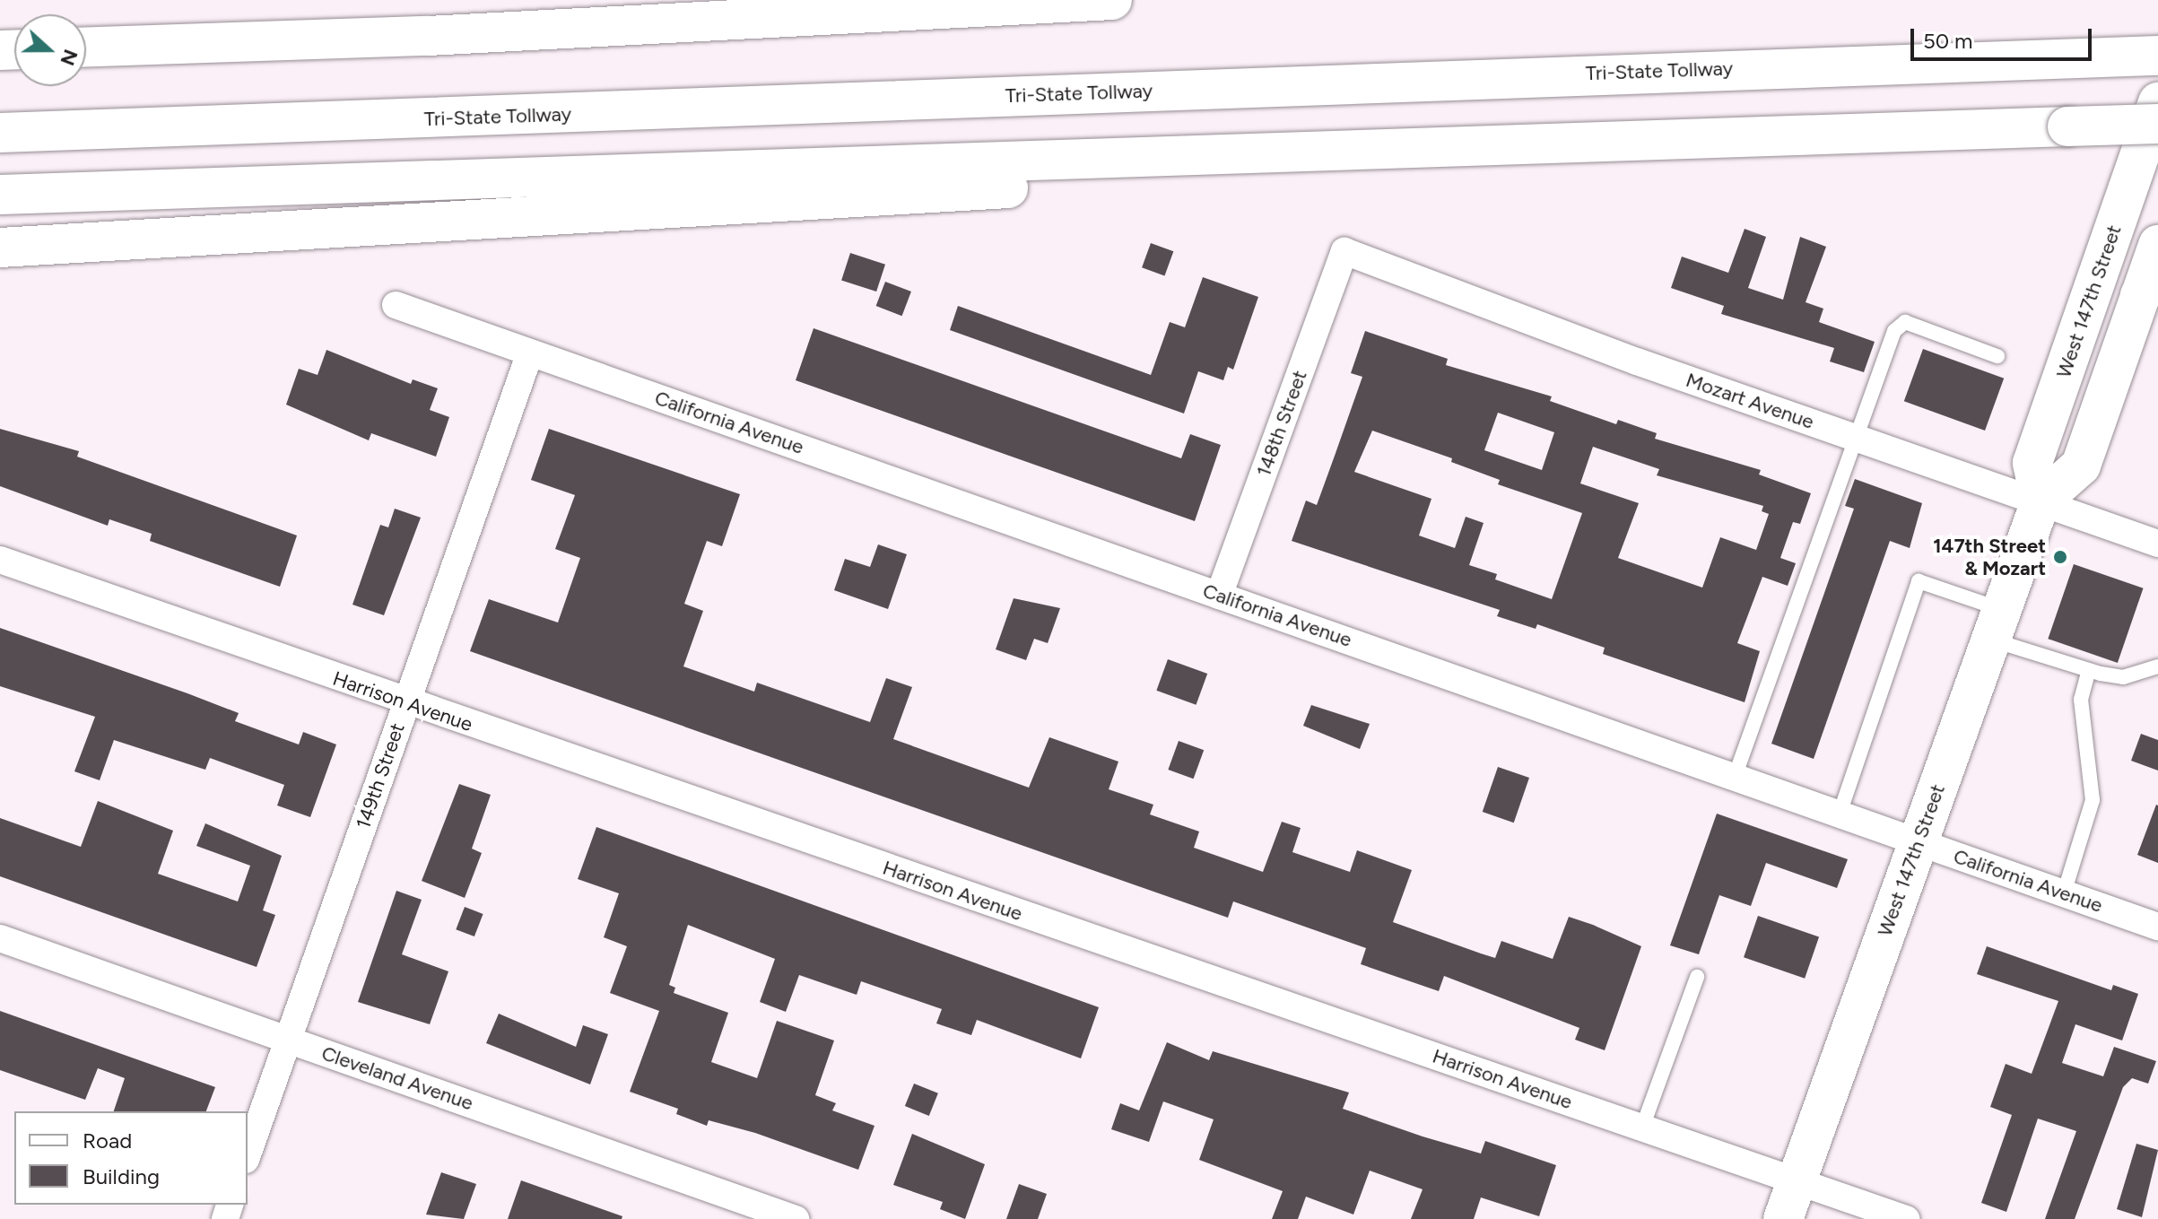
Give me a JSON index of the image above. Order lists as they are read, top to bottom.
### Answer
{
  "streets": {
    "main road": ["Tri-State Tollway", "West 147th Street"],
    "street": [
      "Mozart Avenue",
      "California Avenue",
      "148th Street",
      "Harrison Avenue",
      "149th Street",
      "Cleveland Avenue"
    ]
  },
  "crossings": [
    ["West 147th Street", "Mozart Avenue"],
    ["West 147th Street", "California Avenue"],
    ["West 147th Street", "Harrison Avenue"],
    ["Mozart Avenue", "148th Street"],
    ["California Avenue", "148th Street"],
    ["California Avenue", "149th Street"],
    ["Harrison Avenue", "149th Street"],
    ["149th Street", "Cleveland Avenue"]
  ],
  "places": ["147th Street & Mozart"],
  "legend": ["Road", "Building"],
  "scale_bar": "50 m",
  "north": "right"
}
